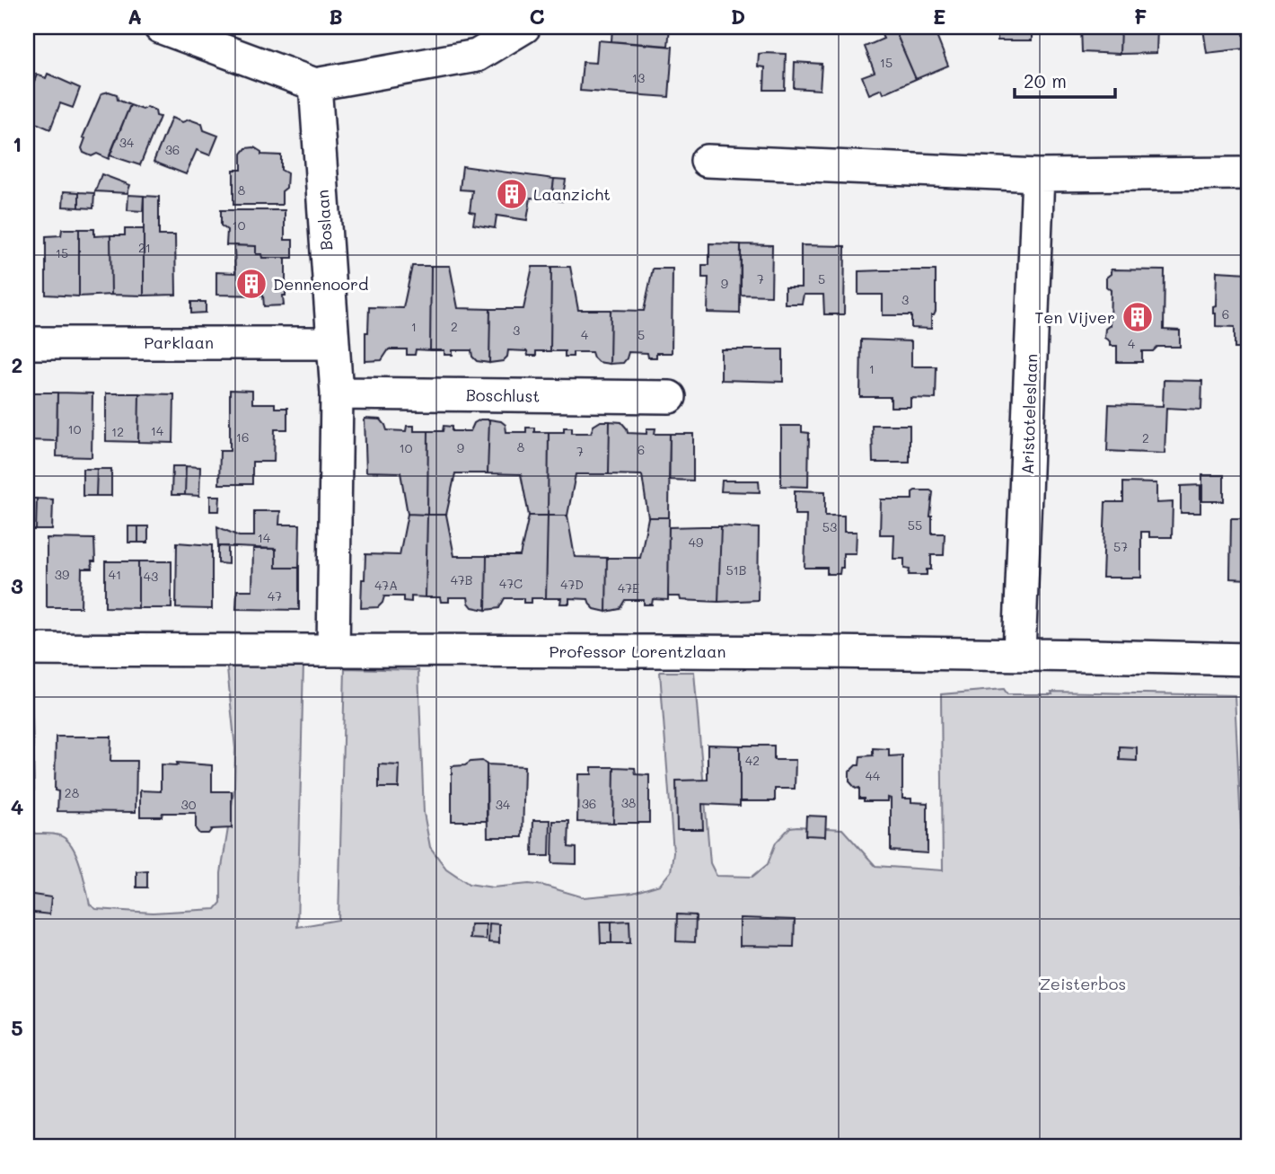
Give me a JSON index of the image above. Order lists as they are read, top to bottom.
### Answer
{
  "streets": {
    "street": [
      "Boslaan",
      "Parklaan",
      "Boschlust",
      "Aristoteleslaan",
      "Professor Lorentzlaan"
    ]
  },
  "crossings": [
    ["Boslaan", "Parklaan"],
    ["Boslaan", "Boschlust"],
    ["Boslaan", "Professor Lorentzlaan"],
    ["Aristoteleslaan", "Professor Lorentzlaan"]
  ],
  "parks": ["Zeisterbos"],
  "places": {
    "building": ["Laanzicht", "Dennenoord", "Ten Vijver"]
  },
  "house_numbers": [
    "15",
    "13",
    "34",
    "36",
    "8",
    "10",
    "21",
    "15",
    "7",
    "5",
    "9",
    "3",
    "6",
    "1",
    "2",
    "3",
    "4",
    "5",
    "4",
    "1",
    "10",
    "14",
    "12",
    "16",
    "2",
    "8",
    "10",
    "9",
    "6",
    "7",
    "55",
    "53",
    "14",
    "49",
    "57",
    "51B",
    "39",
    "41",
    "43",
    "47B",
    "47C",
    "47D",
    "47A",
    "47E",
    "47",
    "42",
    "44",
    "28",
    "38",
    "36",
    "30",
    "34"
  ],
  "scale_bar": "20 m",
  "grid": {
    "columns": [
      "A",
      "B",
      "C",
      "D",
      "E",
      "F"
    ],
    "rows": [
      "1",
      "2",
      "3",
      "4",
      "5"
    ]
  }
}
